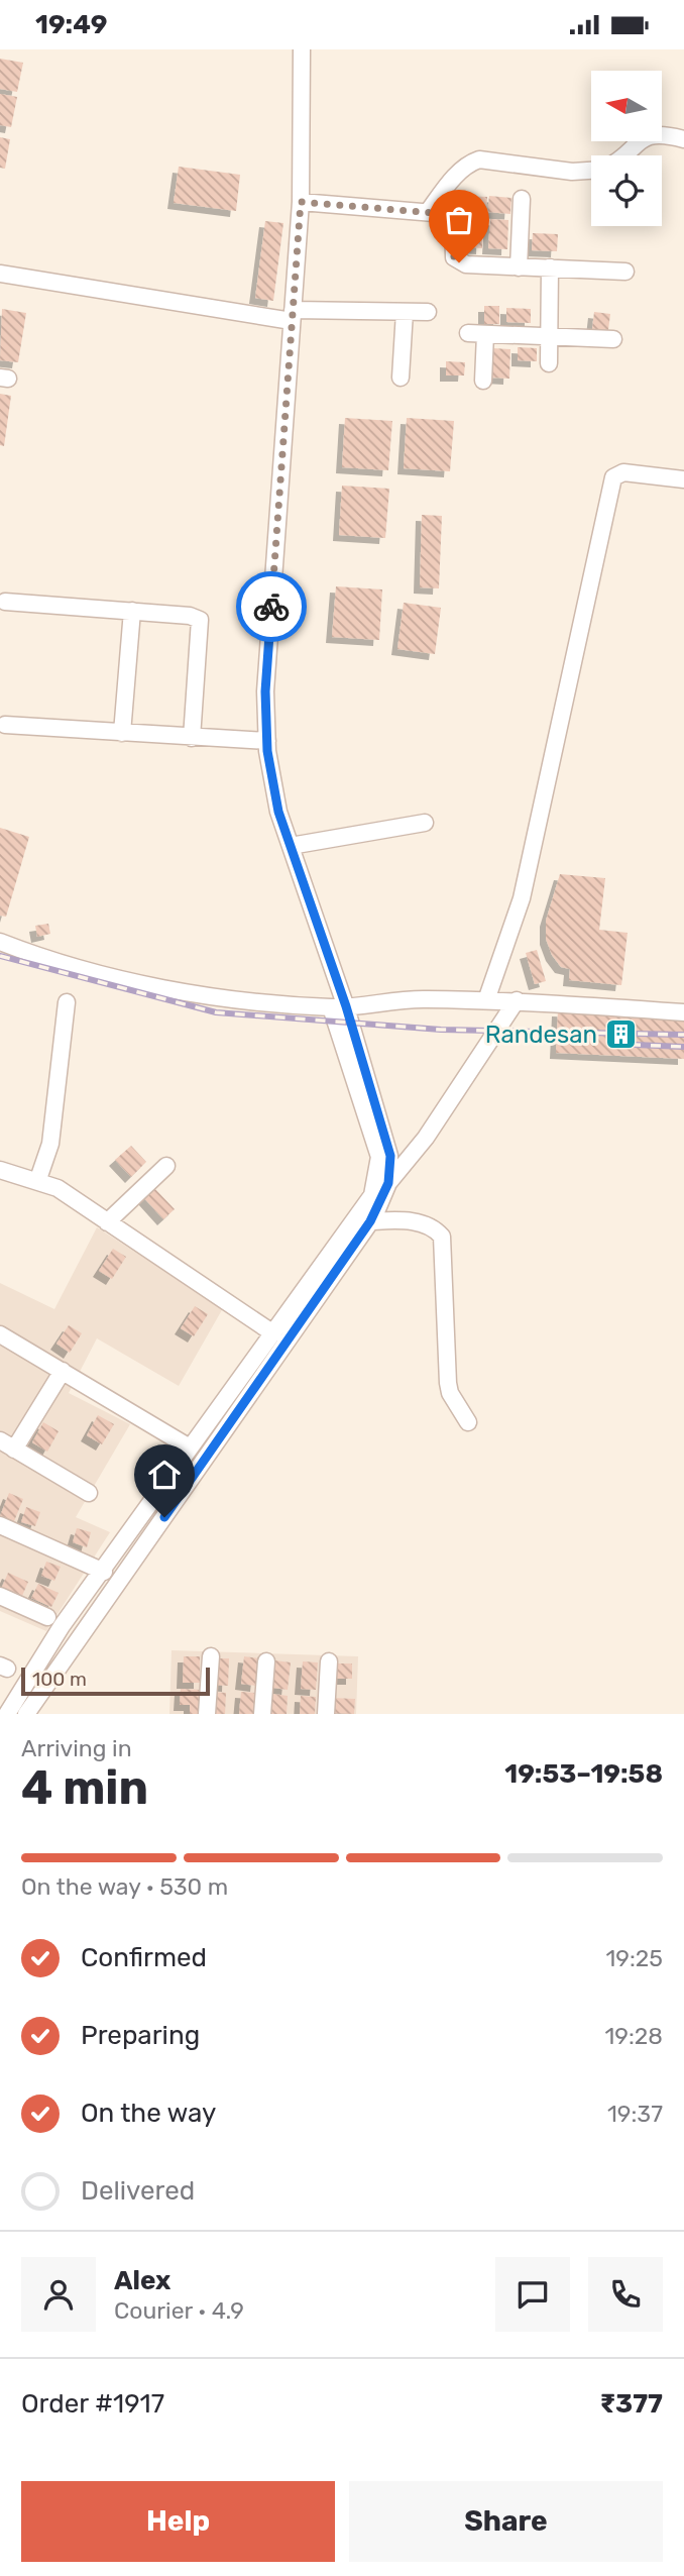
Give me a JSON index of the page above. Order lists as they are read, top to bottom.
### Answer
{
  "places": {
    "building": ["Randesan"]
  },
  "scale_bar": "100 m",
  "north": "left",
  "page": {
    "status": "19:49",
    "scale": "100 m",
    "heading": ["4 min", "Arriving in", "19:53–19:58"],
    "panel": [
      "Alex",
      "Courier · 4.9",
      "Order #1917",
      "₹377"
    ],
    "bar": "On the way · 530 m",
    "list": [
      ["Confirmed", "19:25"],
      ["Preparing", "19:28"],
      ["On the way", "19:37"],
      "Delivered"
    ],
    "buttons": ["Help", "Share"]
  }
}
